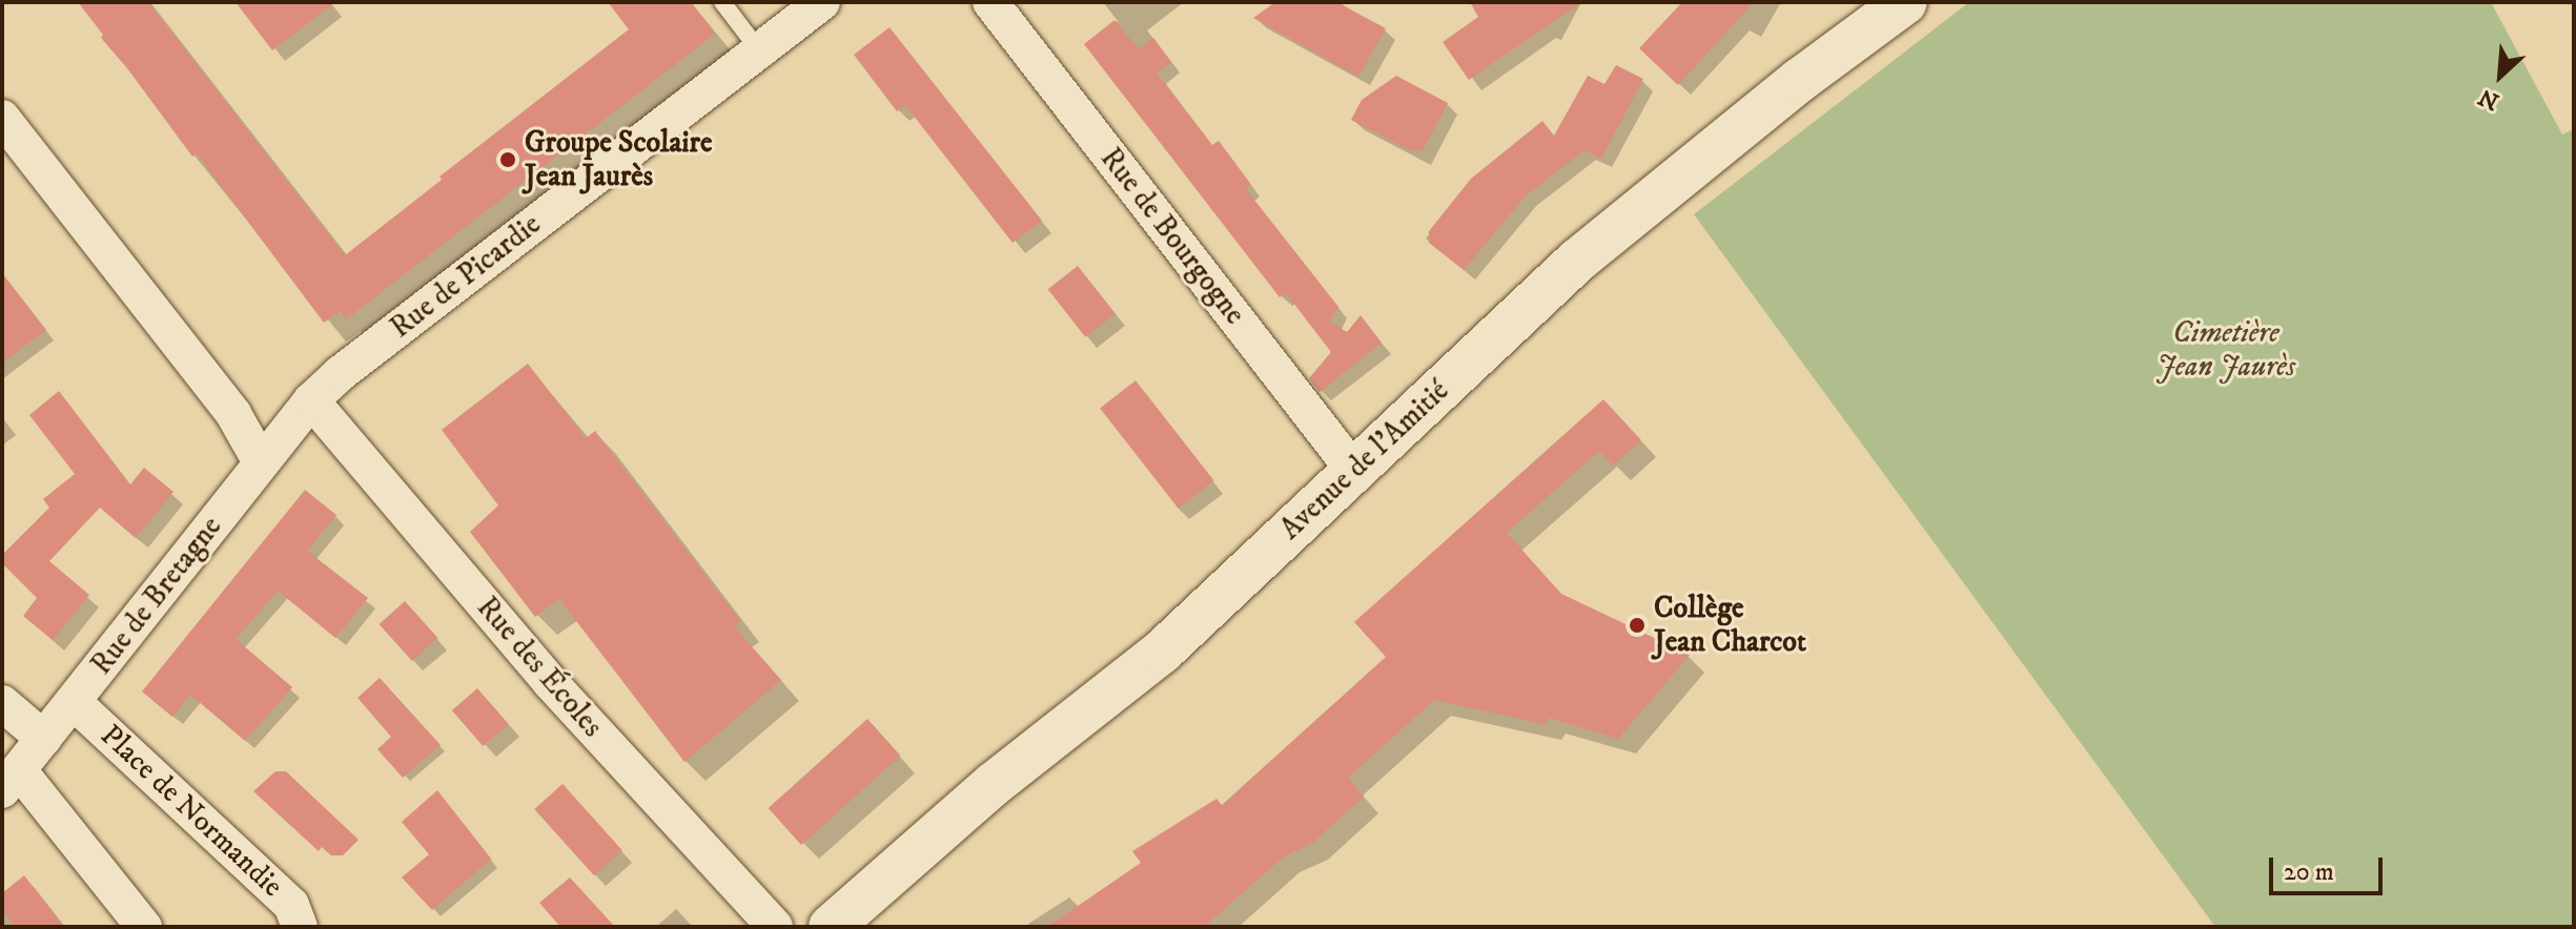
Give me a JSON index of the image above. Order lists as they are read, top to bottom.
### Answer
{
  "streets": {
    "street": [
      "Rue de Bourgogne",
      "Rue de Picardie",
      "Avenue de l'Amitié",
      "Rue de Bretagne",
      "Rue des Écoles",
      "Place de Normandie"
    ]
  },
  "crossings": [
    ["Rue de Bourgogne", "Avenue de l'Amitié"],
    ["Rue de Picardie", "Rue de Bretagne"],
    ["Rue de Picardie", "Rue des Écoles"],
    ["Rue de Bretagne", "Rue des Écoles"],
    ["Rue de Bretagne", "Place de Normandie"]
  ],
  "parks": ["Cimetière Jean Jaurès"],
  "places": ["Groupe Scolaire Jean Jaurès", "Collège Jean Charcot"],
  "scale_bar": "20 m",
  "north": "bottom left"
}
